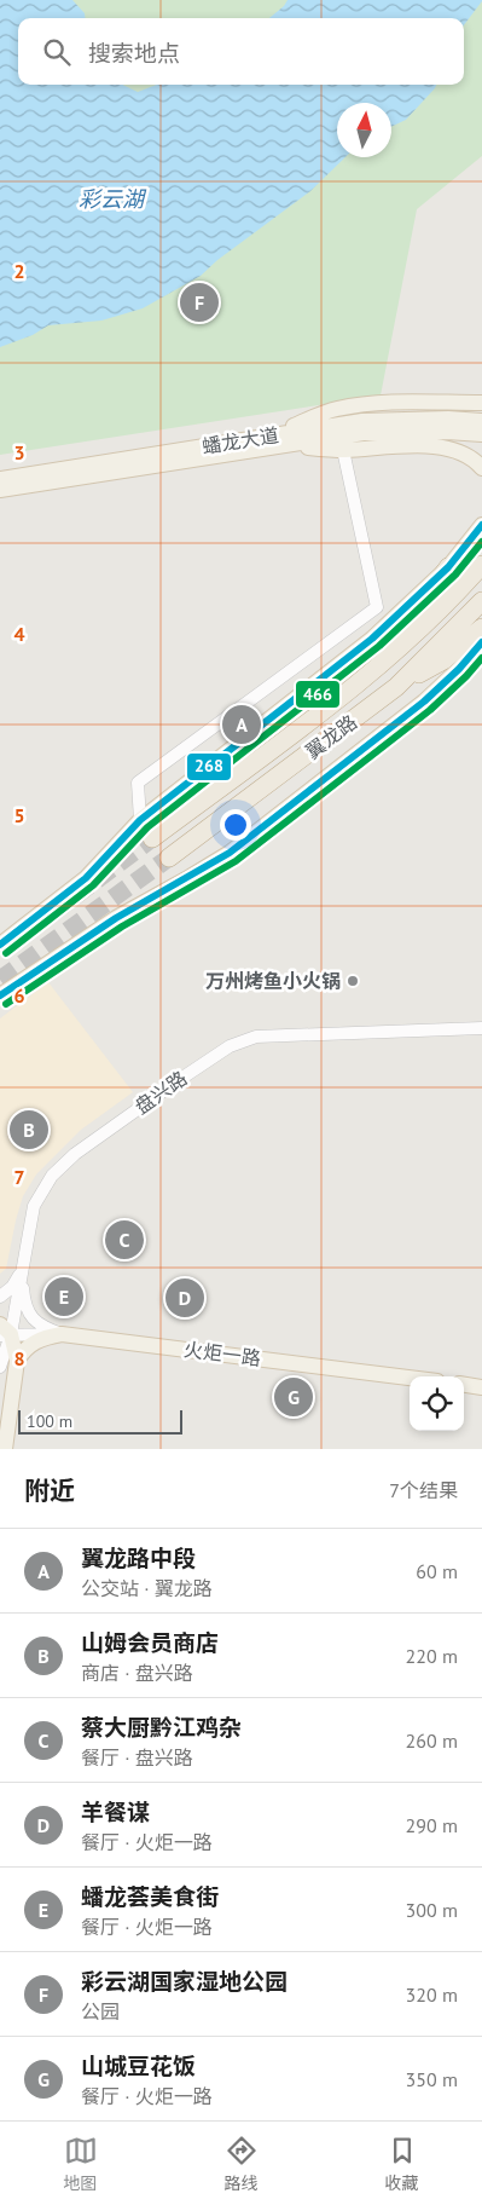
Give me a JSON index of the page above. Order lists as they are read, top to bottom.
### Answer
{
  "streets": {
    "highway": ["翼龙路"],
    "main road": ["蟠龙大道", "火炬一路"],
    "street": ["盘兴路"]
  },
  "water": ["彩云湖"],
  "places": ["万州烤鱼小火锅"],
  "lines": ["transit line 268", "transit line 466"],
  "scale_bar": "100 m",
  "north": "top",
  "page": {
    "search": "搜索地点",
    "pins": [
      "F",
      "A",
      "B",
      "C",
      "E",
      "D",
      "G"
    ],
    "scale": "100 m",
    "heading": ["附近", "7个结果"],
    "list": [
      {
        "mark": "A",
        "name": "翼龙路中段",
        "note": "公交站 · 翼龙路",
        "value": "60 m"
      },
      {
        "mark": "B",
        "name": "山姆会员商店",
        "note": "商店 · 盘兴路",
        "value": "220 m"
      },
      {
        "mark": "C",
        "name": "蔡大厨黔江鸡杂",
        "note": "餐厅 · 盘兴路",
        "value": "260 m"
      },
      {
        "mark": "D",
        "name": "羊餐谋",
        "note": "餐厅 · 火炬一路",
        "value": "290 m"
      },
      {
        "mark": "E",
        "name": "蟠龙荟美食街",
        "note": "餐厅 · 火炬一路",
        "value": "300 m"
      },
      {
        "mark": "F",
        "name": "彩云湖国家湿地公园",
        "note": "公园",
        "value": "320 m"
      },
      {
        "mark": "G",
        "name": "山城豆花饭",
        "note": "餐厅 · 火炬一路",
        "value": "350 m"
      }
    ],
    "nav": ["地图", "路线", "收藏"]
  },
  "grid": {
    "rows": [
      "2",
      "3",
      "4",
      "5",
      "6",
      "7",
      "8"
    ]
  }
}
